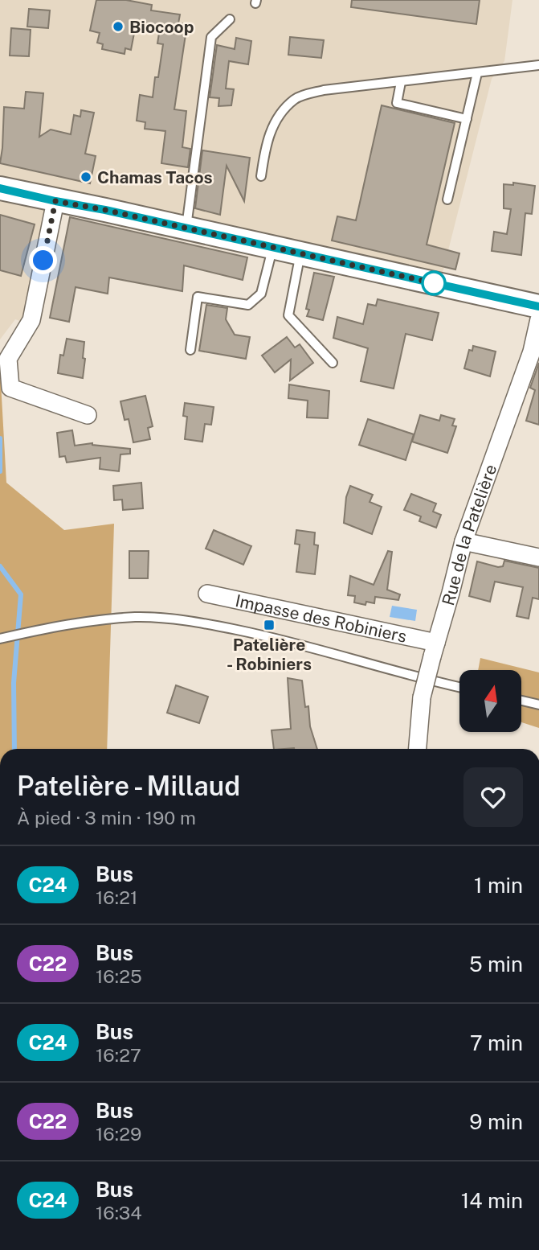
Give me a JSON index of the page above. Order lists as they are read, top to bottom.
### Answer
{
  "streets": {
    "street": ["Rue de la Patelière", "Impasse des Robiniers"]
  },
  "crossings": [
    ["Rue de la Patelière", "Impasse des Robiniers"]
  ],
  "places": {
    "other": ["Biocoop", "Chamas Tacos"],
    "transit": ["Patelière - Robiniers"]
  },
  "lines": ["bus line C24"],
  "north": "top",
  "page": {
    "heading": ["Patelière - Millaud", "À pied · 3 min · 190 m"],
    "list": [
      {
        "mark": "C24",
        "name": "Bus",
        "note": "16:21",
        "value": "1 min"
      },
      {
        "mark": "C22",
        "name": "Bus",
        "note": "16:25",
        "value": "5 min"
      },
      {
        "mark": "C24",
        "name": "Bus",
        "note": "16:27",
        "value": "7 min"
      },
      {
        "mark": "C22",
        "name": "Bus",
        "note": "16:29",
        "value": "9 min"
      },
      {
        "mark": "C24",
        "name": "Bus",
        "note": "16:34",
        "value": "14 min"
      }
    ]
  }
}
